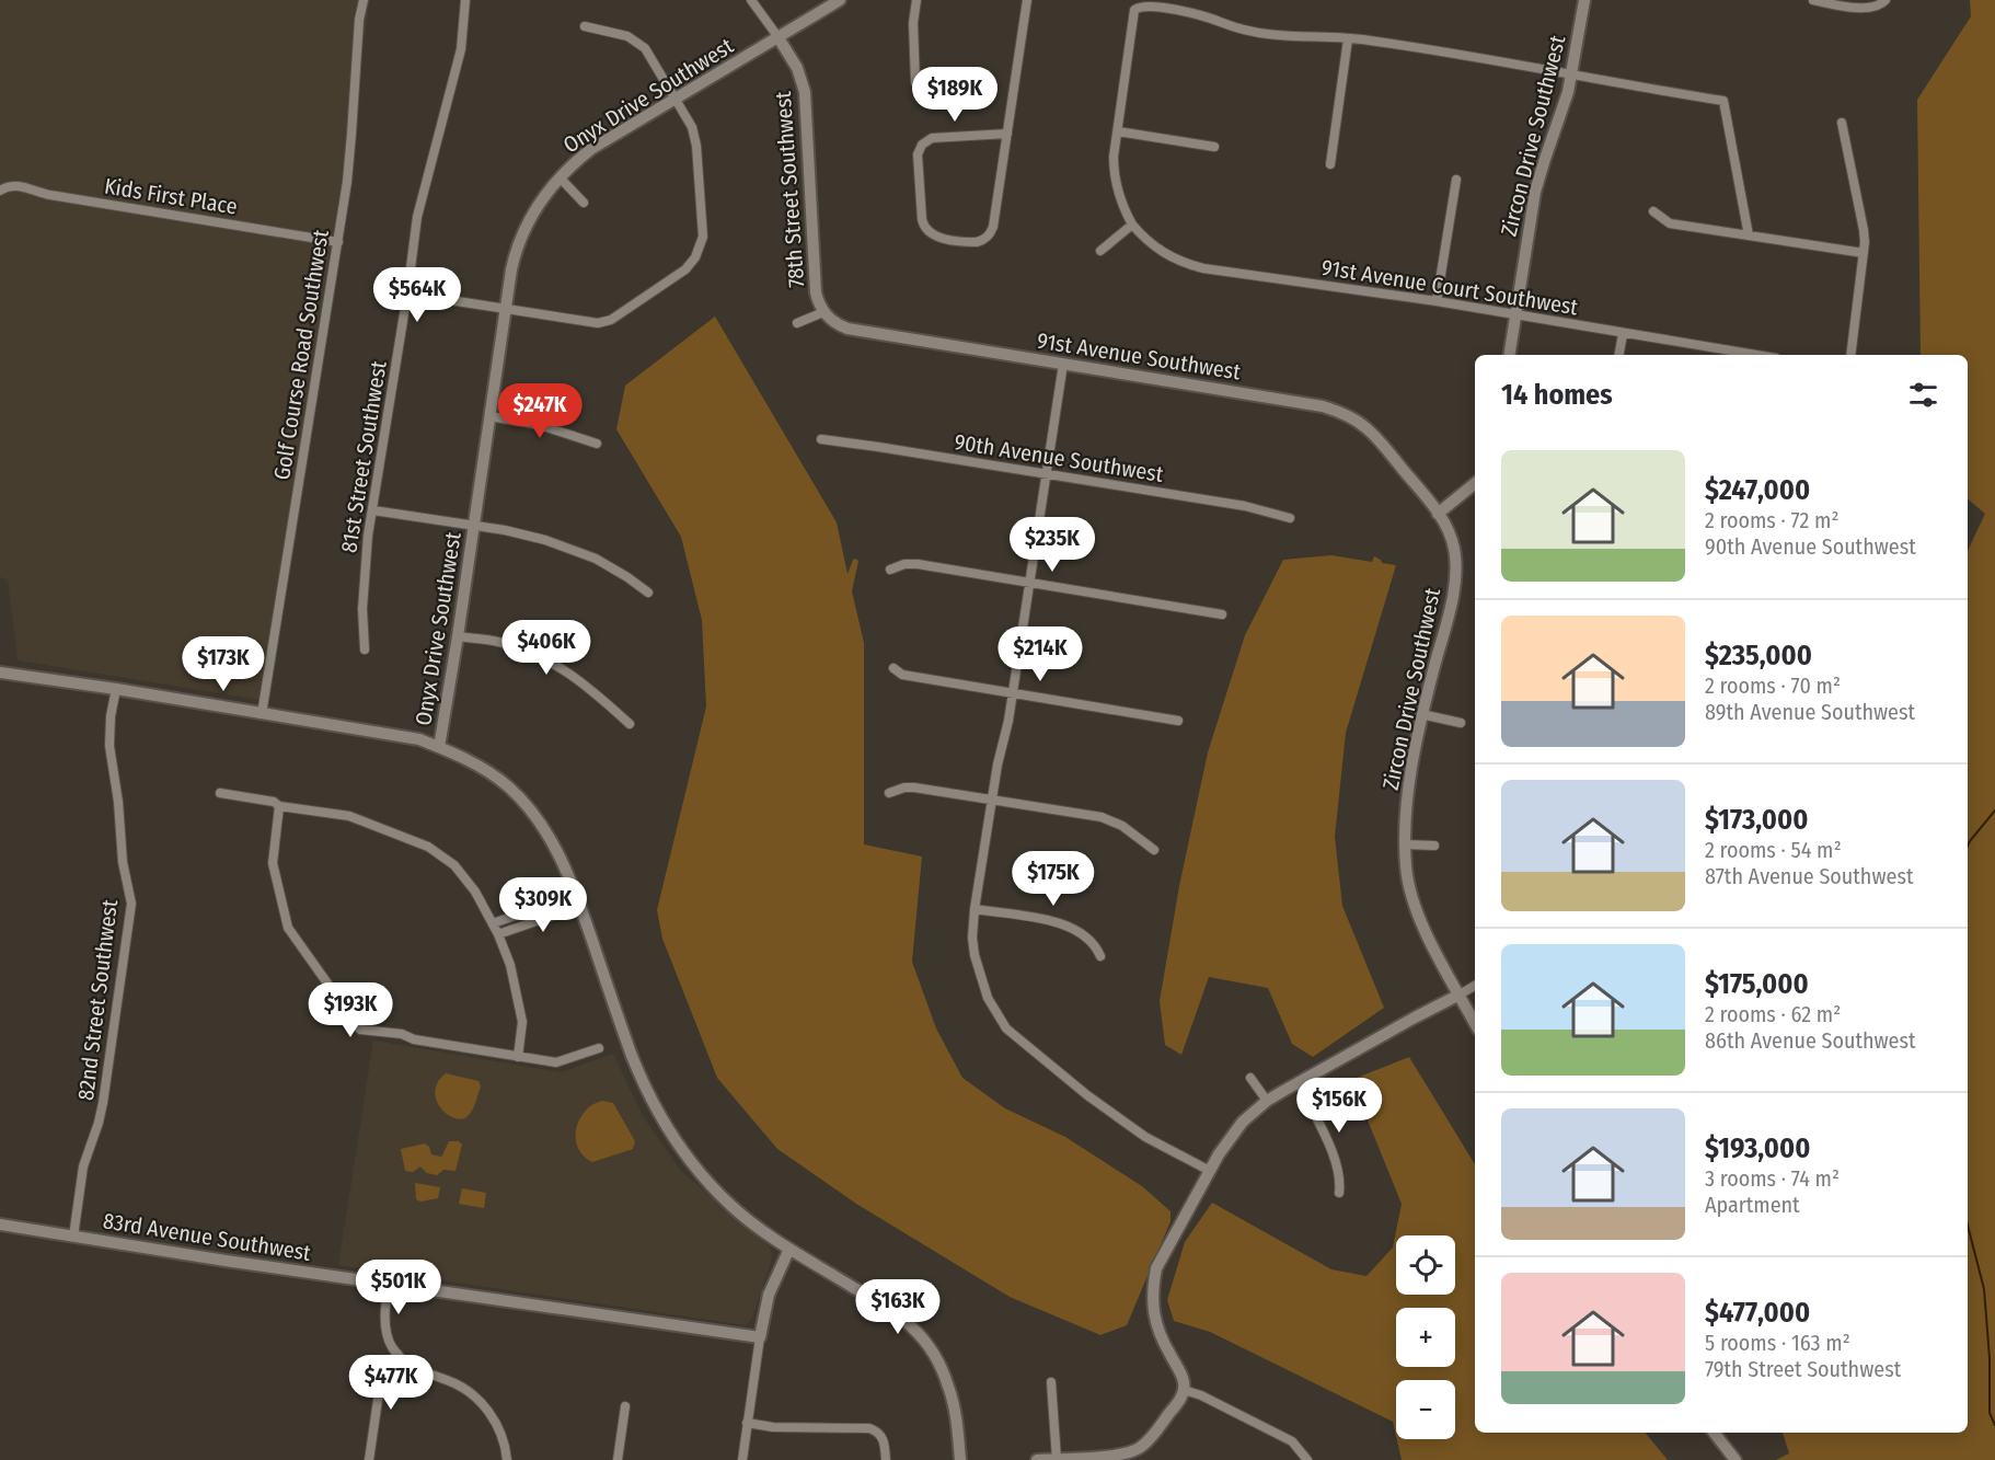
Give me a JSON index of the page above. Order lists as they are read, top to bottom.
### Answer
{
  "streets": {
    "street": [
      "Onyx Drive Southwest",
      "Zircon Drive Southwest",
      "78th Street Southwest",
      "Kids First Place",
      "91st Avenue Court Southwest",
      "Golf Course Road Southwest",
      "91st Avenue Southwest",
      "81st Street Southwest",
      "90th Avenue Southwest",
      "82nd Street Southwest",
      "83rd Avenue Southwest"
    ]
  },
  "crossings": [
    ["Onyx Drive Southwest", "78th Street Southwest"],
    ["Zircon Drive Southwest", "91st Avenue Court Southwest"],
    ["Zircon Drive Southwest", "91st Avenue Southwest"],
    ["78th Street Southwest", "91st Avenue Southwest"],
    ["Kids First Place", "Golf Course Road Southwest"],
    ["82nd Street Southwest", "83rd Avenue Southwest"]
  ],
  "page": {
    "price": [
      "$189K",
      "$564K",
      "$247K",
      "$235K",
      "$406K",
      "$214K",
      "$173K",
      "$175K",
      "$309K",
      "$193K",
      "$156K",
      "$501K",
      "$163K",
      "$477K"
    ],
    "heading": "14 homes",
    "list": [
      {
        "name": "$247,000",
        "note": "2 rooms · 72 m² · 90th Avenue Southwest"
      },
      {
        "name": "$235,000",
        "note": "2 rooms · 70 m² · 89th Avenue Southwest"
      },
      {
        "name": "$173,000",
        "note": "2 rooms · 54 m² · 87th Avenue Southwest"
      },
      {
        "name": "$175,000",
        "note": "2 rooms · 62 m² · 86th Avenue Southwest"
      },
      {
        "name": "$193,000",
        "note": "3 rooms · 74 m² · Apartment"
      },
      {
        "name": "$477,000",
        "note": "5 rooms · 163 m² · 79th Street Southwest"
      }
    ],
    "map_buttons": ["+", "−"]
  }
}
